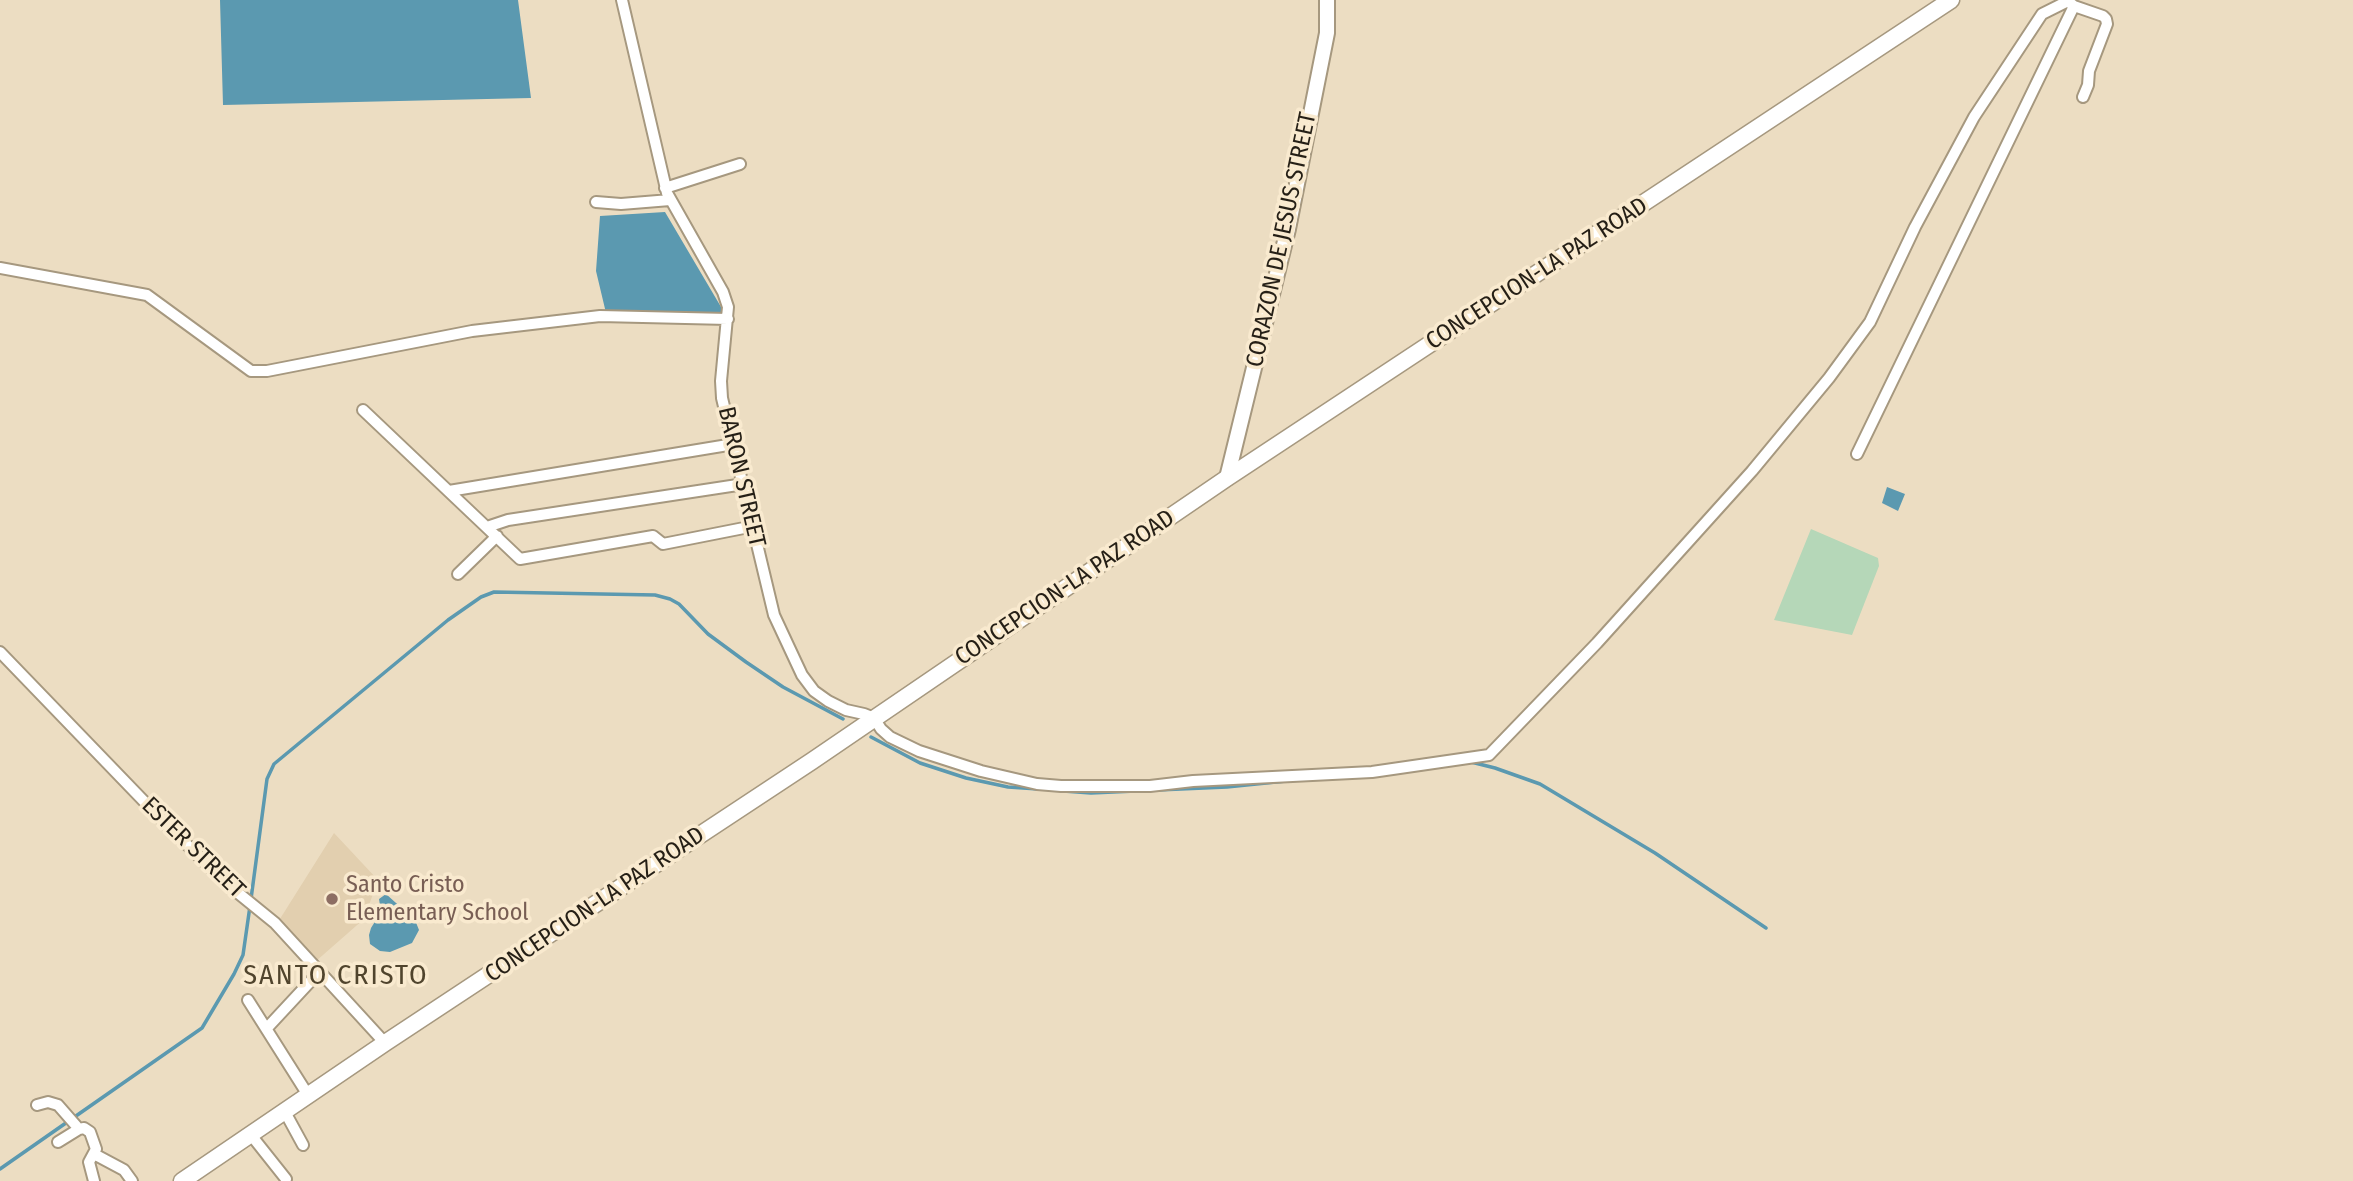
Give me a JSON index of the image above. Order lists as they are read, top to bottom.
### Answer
{
  "streets": {
    "main road": ["CONCEPCION-LA PAZ ROAD"],
    "street": ["CORAZON DE JESUS STREET", "BARON STREET", "ESTER STREET"]
  },
  "crossings": [
    ["CORAZON DE JESUS STREET", "CONCEPCION-LA PAZ ROAD"],
    ["CONCEPCION-LA PAZ ROAD", "BARON STREET"],
    ["CONCEPCION-LA PAZ ROAD", "ESTER STREET"]
  ],
  "districts": ["SANTO CRISTO"],
  "places": ["Santo Cristo Elementary School"]
}
